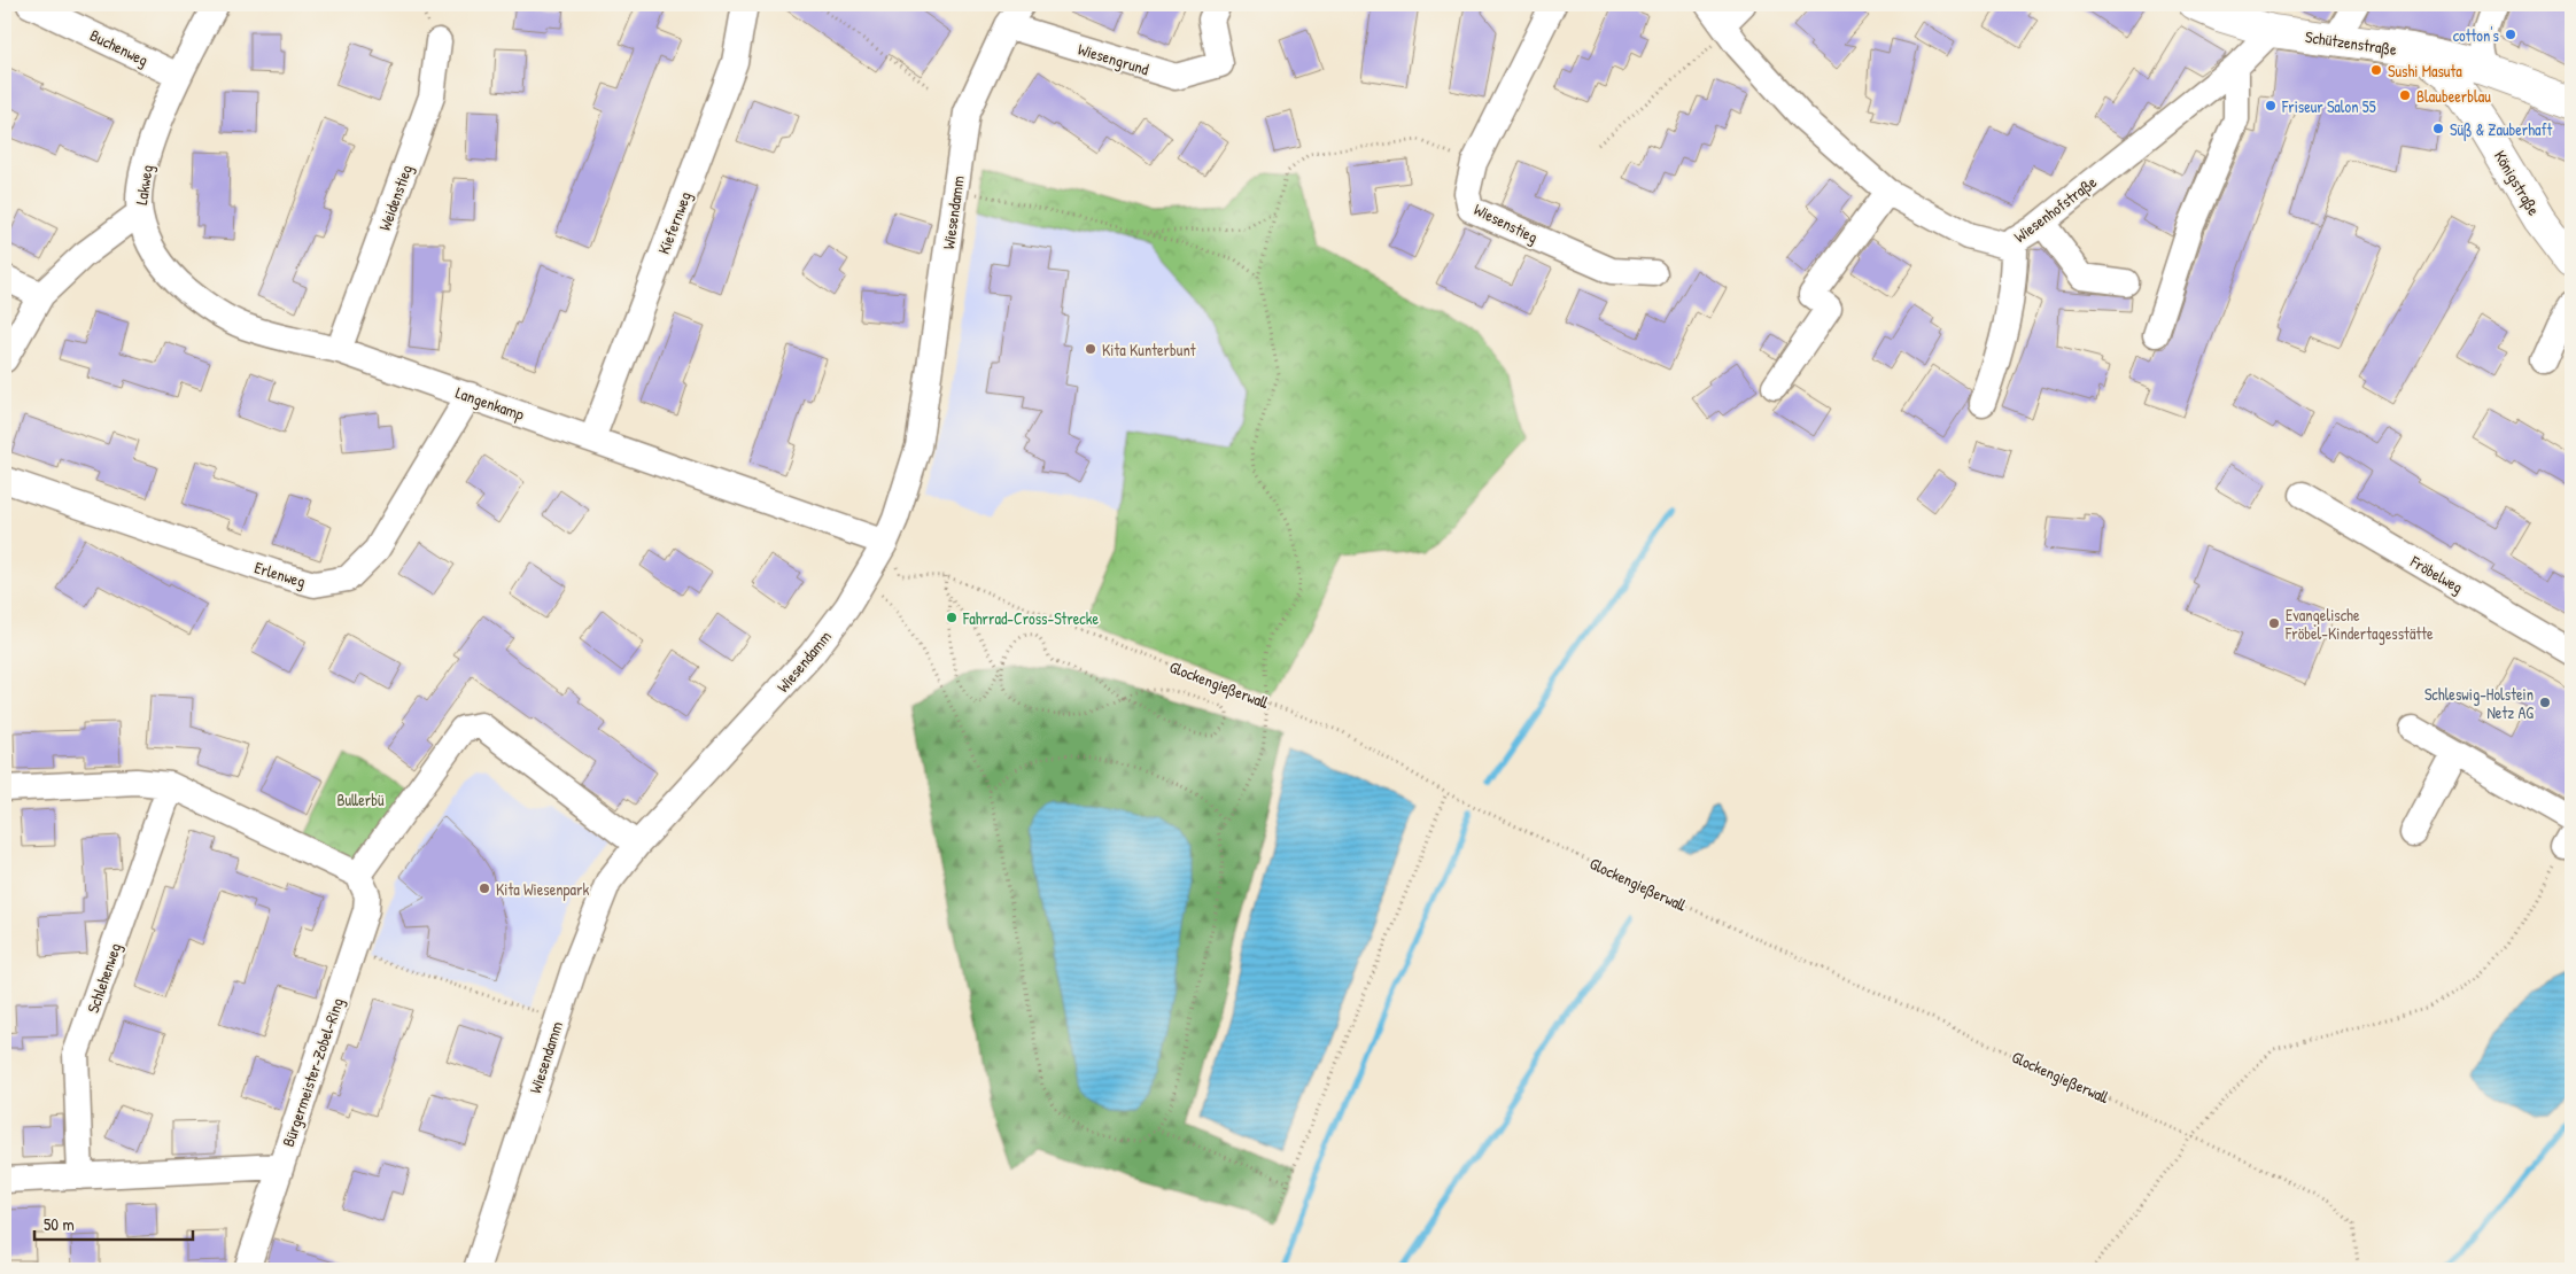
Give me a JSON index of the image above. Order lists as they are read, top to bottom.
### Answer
{
  "streets": {
    "main road": ["Schützenstraße", "Königstraße"],
    "street": [
      "Buchenweg",
      "Wiesengrund",
      "Lakweg",
      "Weidenstieg",
      "Wiesenhofstraße",
      "Wiesendamm",
      "Kiefernweg",
      "Wiesenstieg",
      "Langenkamp",
      "Erlenweg",
      "Fröbelweg",
      "Schlehenweg",
      "Bürgermeister-Zobel-Ring"
    ],
    "path": ["Glockengießerwall"]
  },
  "crossings": [
    ["Schützenstraße", "Königstraße"],
    ["Schützenstraße", "Wiesenhofstraße"],
    ["Buchenweg", "Lakweg"],
    ["Wiesengrund", "Wiesendamm"],
    ["Lakweg", "Langenkamp"],
    ["Weidenstieg", "Langenkamp"],
    ["Wiesendamm", "Langenkamp"],
    ["Wiesendamm", "Glockengießerwall"],
    ["Kiefernweg", "Langenkamp"],
    ["Langenkamp", "Erlenweg"],
    ["Langenkamp", "Glockengießerwall"]
  ],
  "parks": ["Bullerbü"],
  "places": [
    "cotton's",
    "Sushi Masuta",
    "Blaubeerblau",
    "Friseur Salon 55",
    "Süß & Zauberhaft",
    "Kita Kunterbunt",
    "Fahrrad-Cross-Strecke",
    "Evangelische Fröbel-Kindertagesstätte",
    "Schleswig-Holstein Netz AG",
    "Kita Wiesenpark"
  ],
  "scale_bar": "50 m"
}
